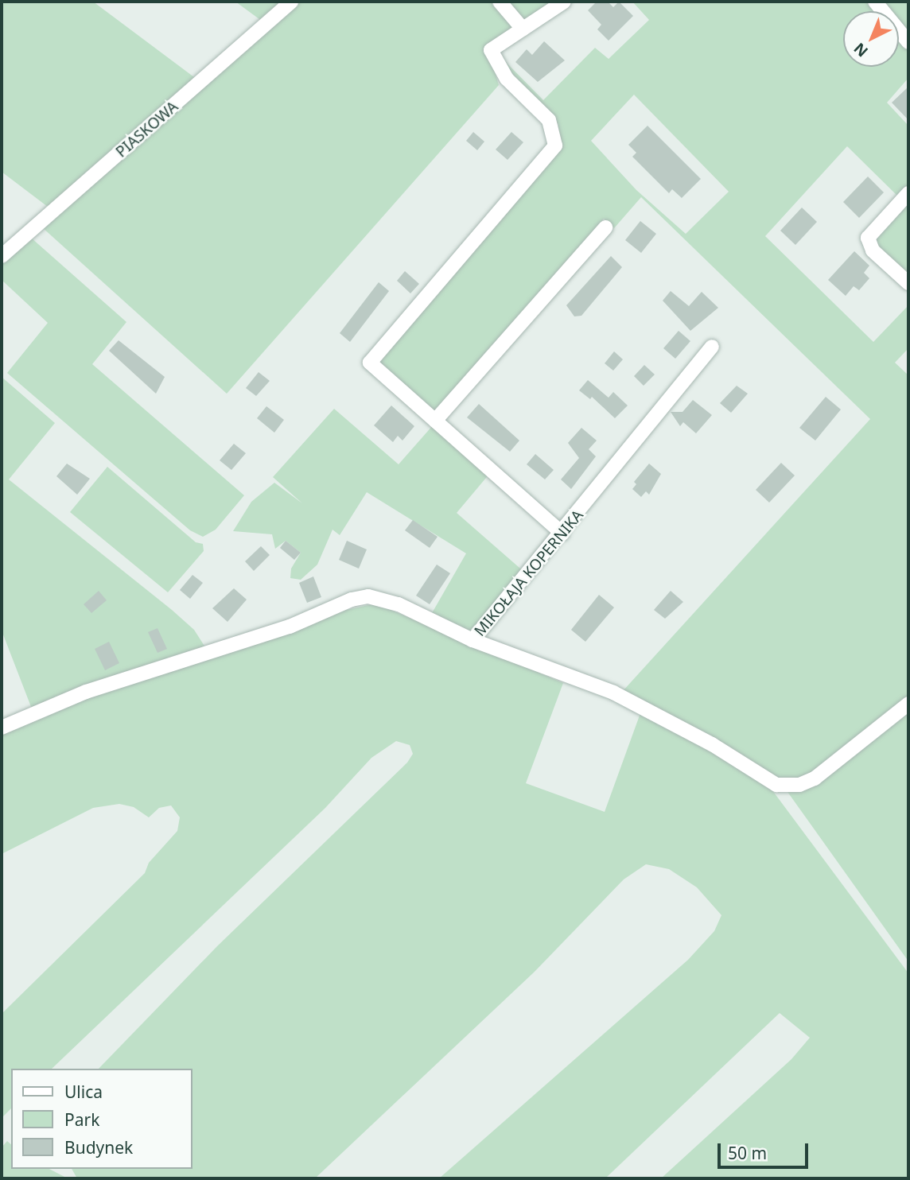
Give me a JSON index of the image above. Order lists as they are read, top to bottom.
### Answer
{
  "streets": {
    "street": ["PIASKOWA", "MIKOŁAJA KOPERNIKA"]
  },
  "legend": ["Ulica", "Park", "Budynek"],
  "scale_bar": "50 m",
  "north": "bottom left"
}
